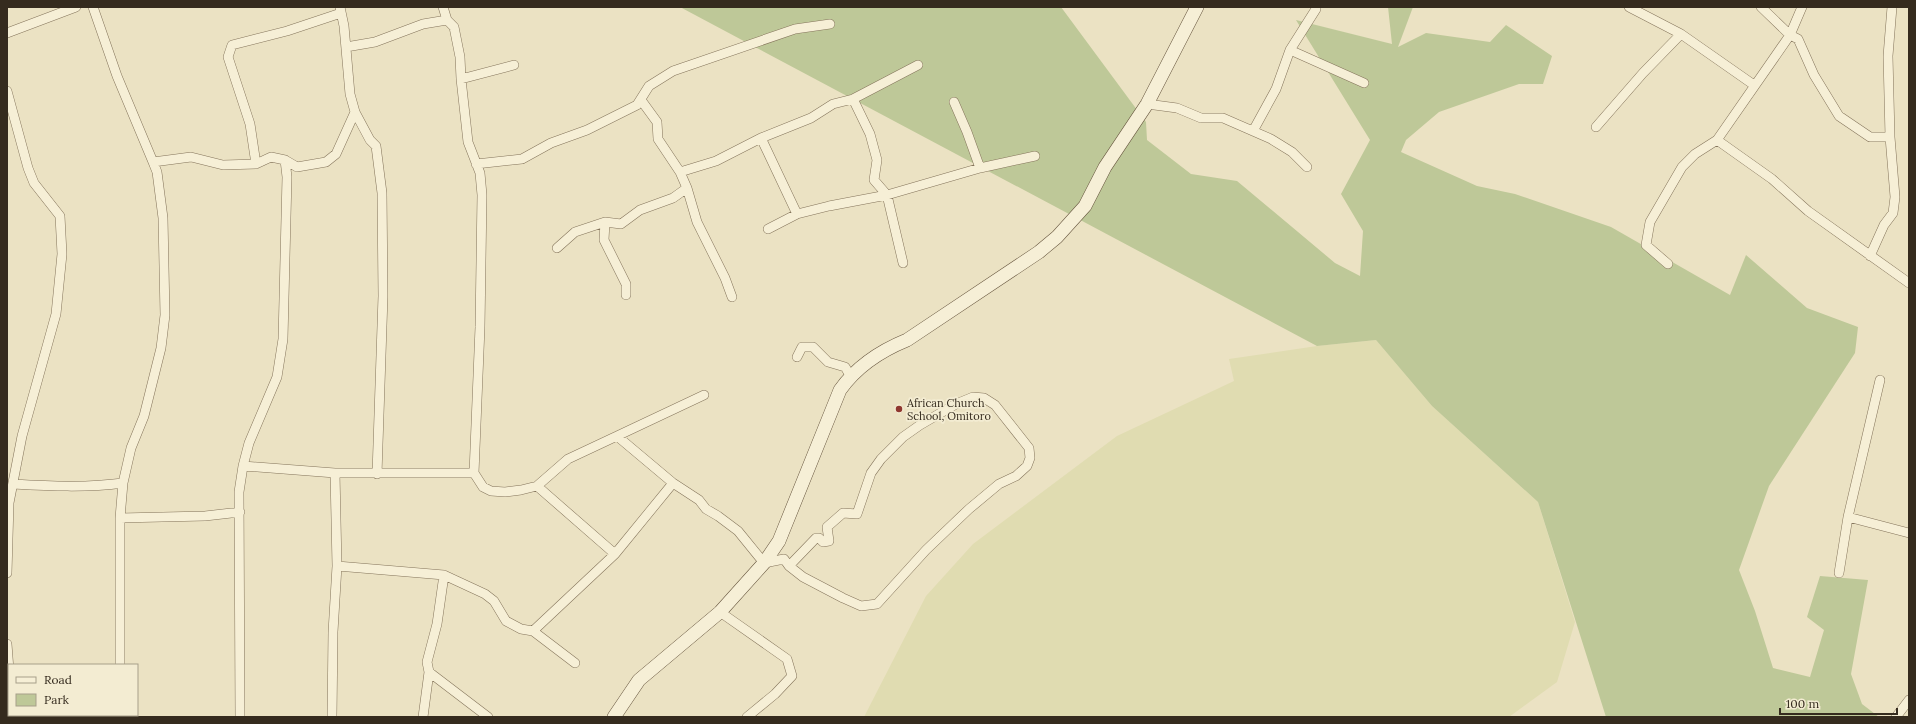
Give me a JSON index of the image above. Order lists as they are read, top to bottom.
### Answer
{
  "places": ["African Church School, Omitoro"],
  "legend": ["Road", "Park"],
  "scale_bar": "100 m"
}
